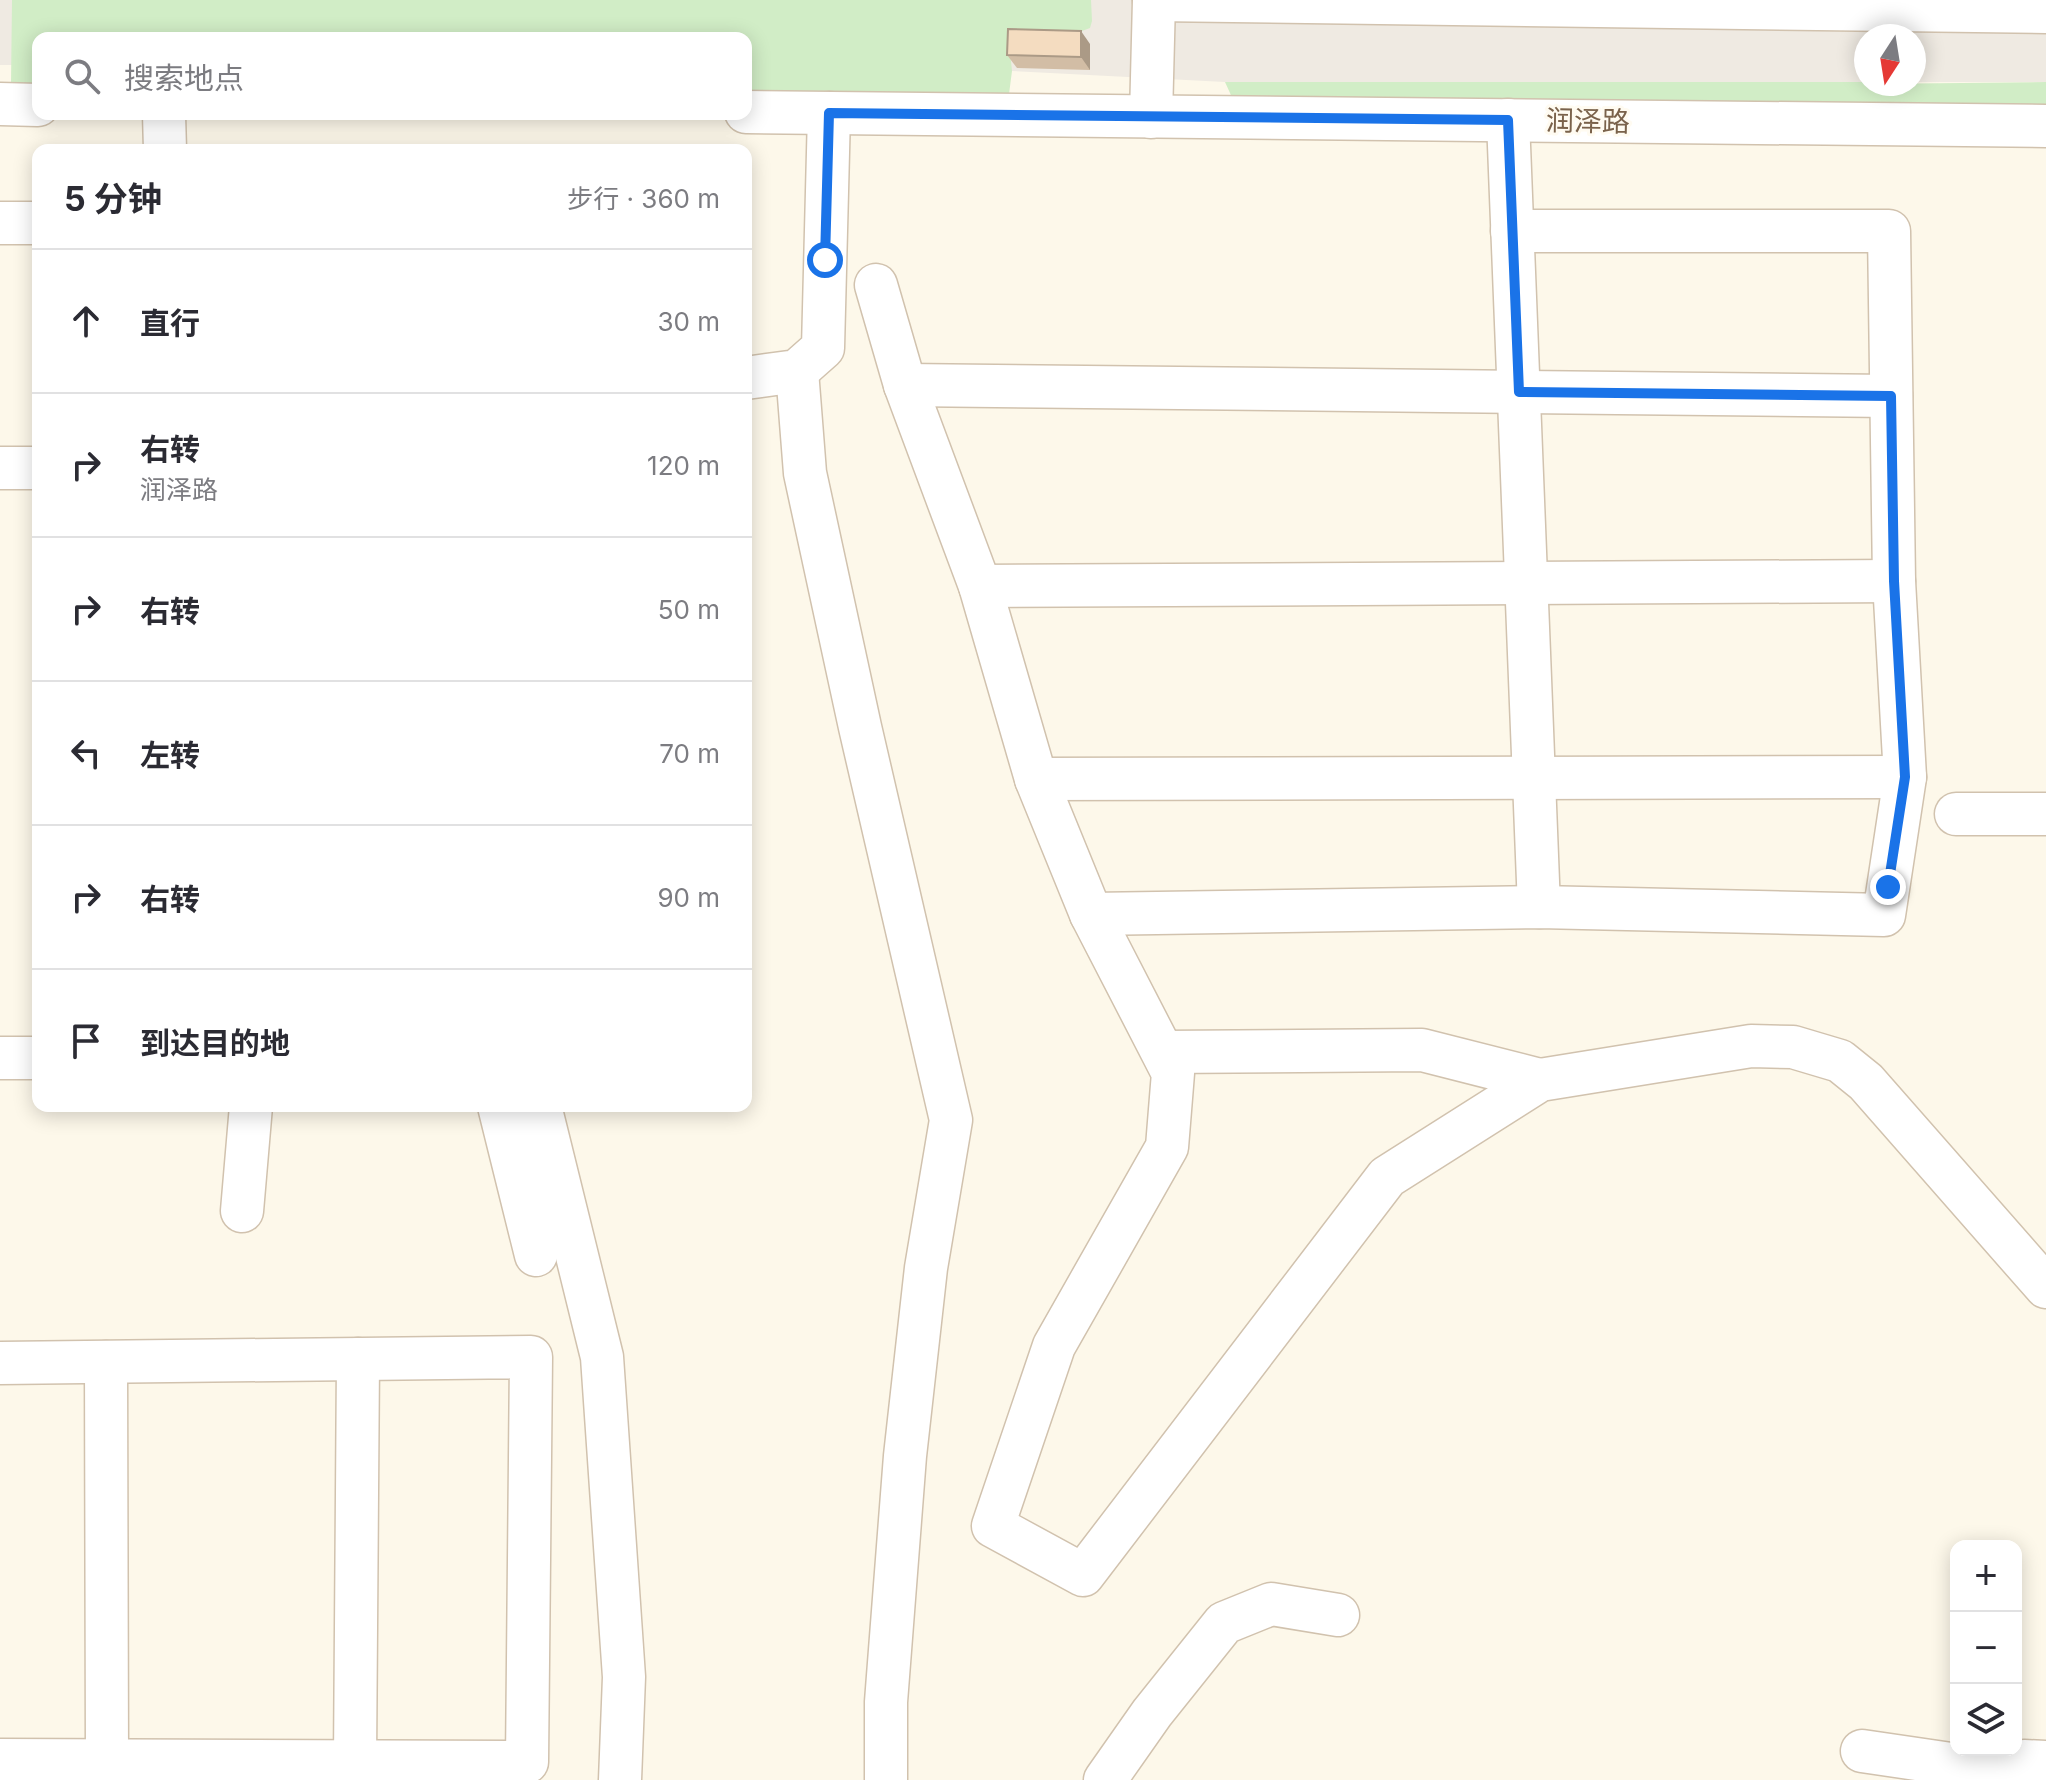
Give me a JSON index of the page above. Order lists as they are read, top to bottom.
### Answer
{
  "streets": {
    "street": ["润泽路"]
  },
  "north": "bottom",
  "page": {
    "search": "搜索地点",
    "heading": ["5 分钟", "步行 · 360 m"],
    "list": [
      ["直行", "30 m"],
      ["右转", "润泽路", "120 m"],
      ["右转", "50 m"],
      ["左转", "70 m"],
      ["右转", "90 m"],
      "到达目的地"
    ],
    "map_buttons": ["+", "−"]
  }
}
